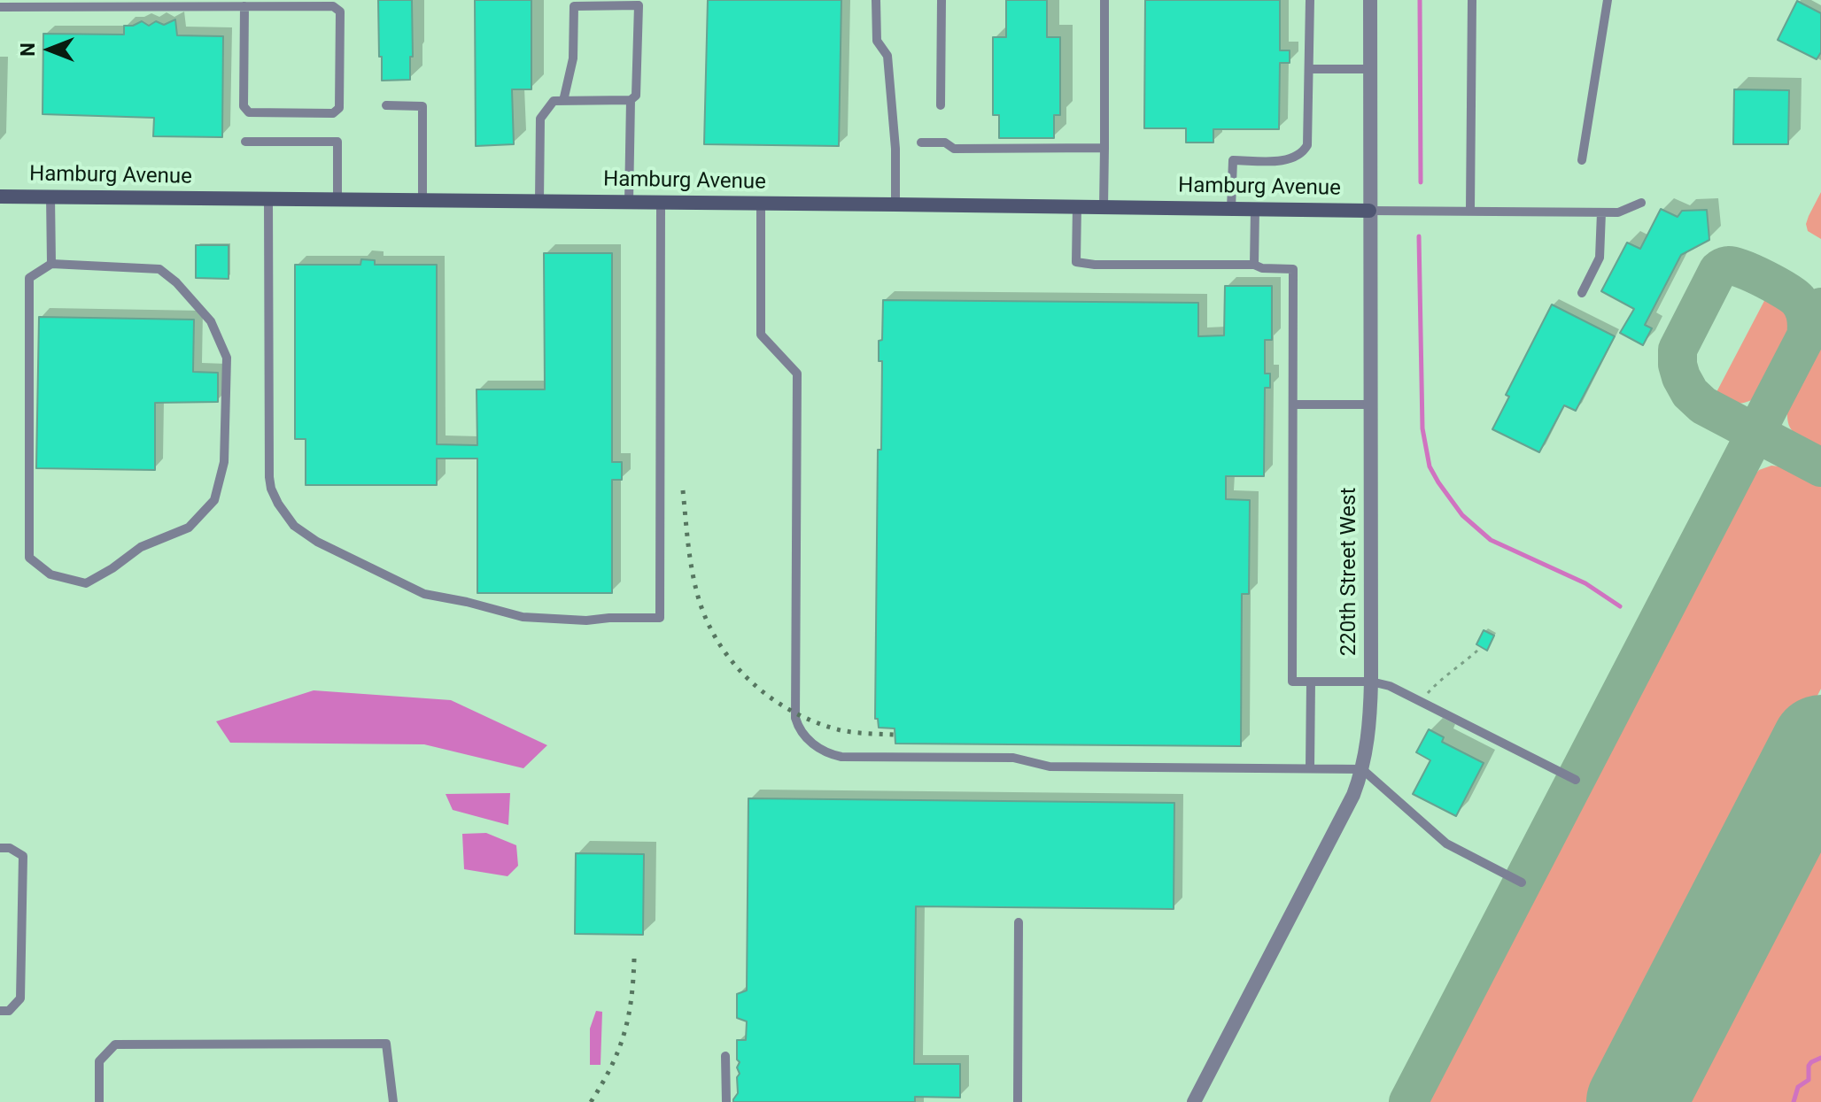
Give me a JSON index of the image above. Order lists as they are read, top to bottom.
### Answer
{
  "streets": {
    "street": ["Hamburg Avenue", "220th Street West"]
  },
  "crossings": [
    ["Hamburg Avenue", "220th Street West"]
  ],
  "north": "left"
}
